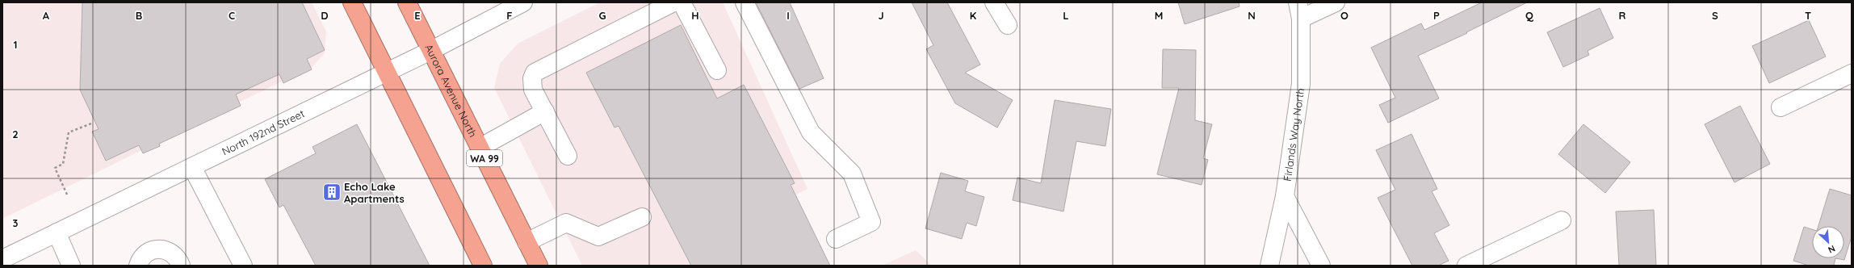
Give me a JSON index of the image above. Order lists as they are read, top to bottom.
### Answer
{
  "streets": {
    "highway": ["Aurora Avenue North", "WA 99"],
    "street": ["North 192nd Street", "Firlands Way North"]
  },
  "crossings": [
    ["Aurora Avenue North", "North 192nd Street"]
  ],
  "places": {
    "building": ["Echo Lake Apartments"]
  },
  "north": "bottom right",
  "grid": {
    "columns": [
      "A",
      "B",
      "C",
      "D",
      "E",
      "F",
      "G",
      "H",
      "I",
      "J",
      "K",
      "L",
      "M",
      "N",
      "O",
      "P",
      "Q",
      "R",
      "S",
      "T"
    ],
    "rows": ["1", "2", "3"]
  }
}
